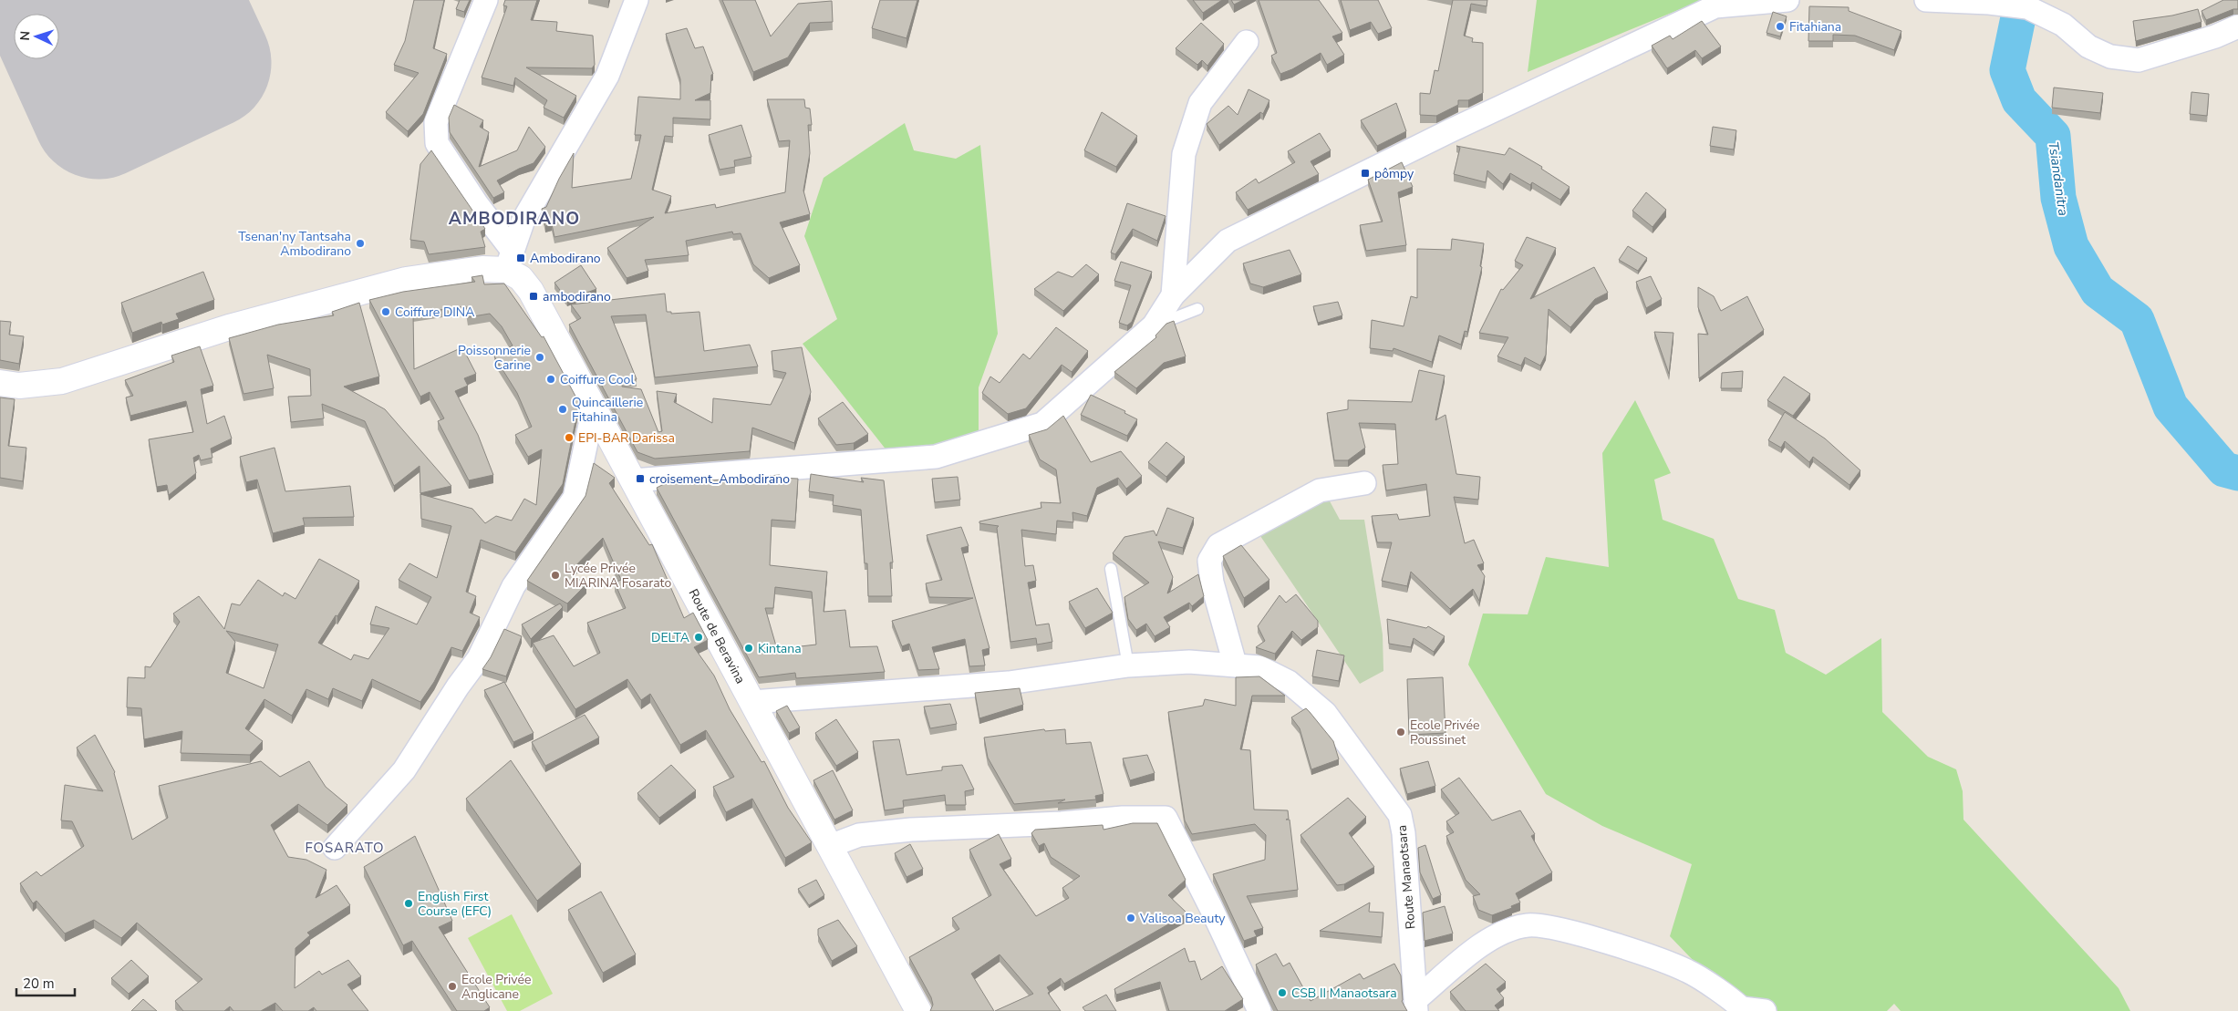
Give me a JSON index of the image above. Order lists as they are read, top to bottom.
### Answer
{
  "streets": {
    "street": ["Route de Beravina", "Route Manaotsara"]
  },
  "crossings": [
    ["Route de Beravina", "Route Manaotsara"]
  ],
  "districts": ["AMBODIRANO", "FOSARATO"],
  "water": ["Tsiandanitra"],
  "places": {
    "other": [
      "Fitahiana",
      "Tsenan'ny Tantsaha Ambodirano",
      "Coiffure DINA",
      "Poissonnerie Carine",
      "Coiffure Cool",
      "Quincaillerie Fitahina",
      "EPI-BAR Darissa",
      "Lycée Privée MIARINA Fosarato",
      "DELTA",
      "Kintana",
      "Ecole Privée Poussinet",
      "English First Course (EFC)",
      "Valisoa Beauty",
      "Ecole Privée Anglicane",
      "CSB II Manaotsara"
    ],
    "transit": [
      "pômpy",
      "Ambodirano",
      "ambodirano",
      "croisement_Ambodirano"
    ]
  },
  "scale_bar": "20 m",
  "north": "left"
}
